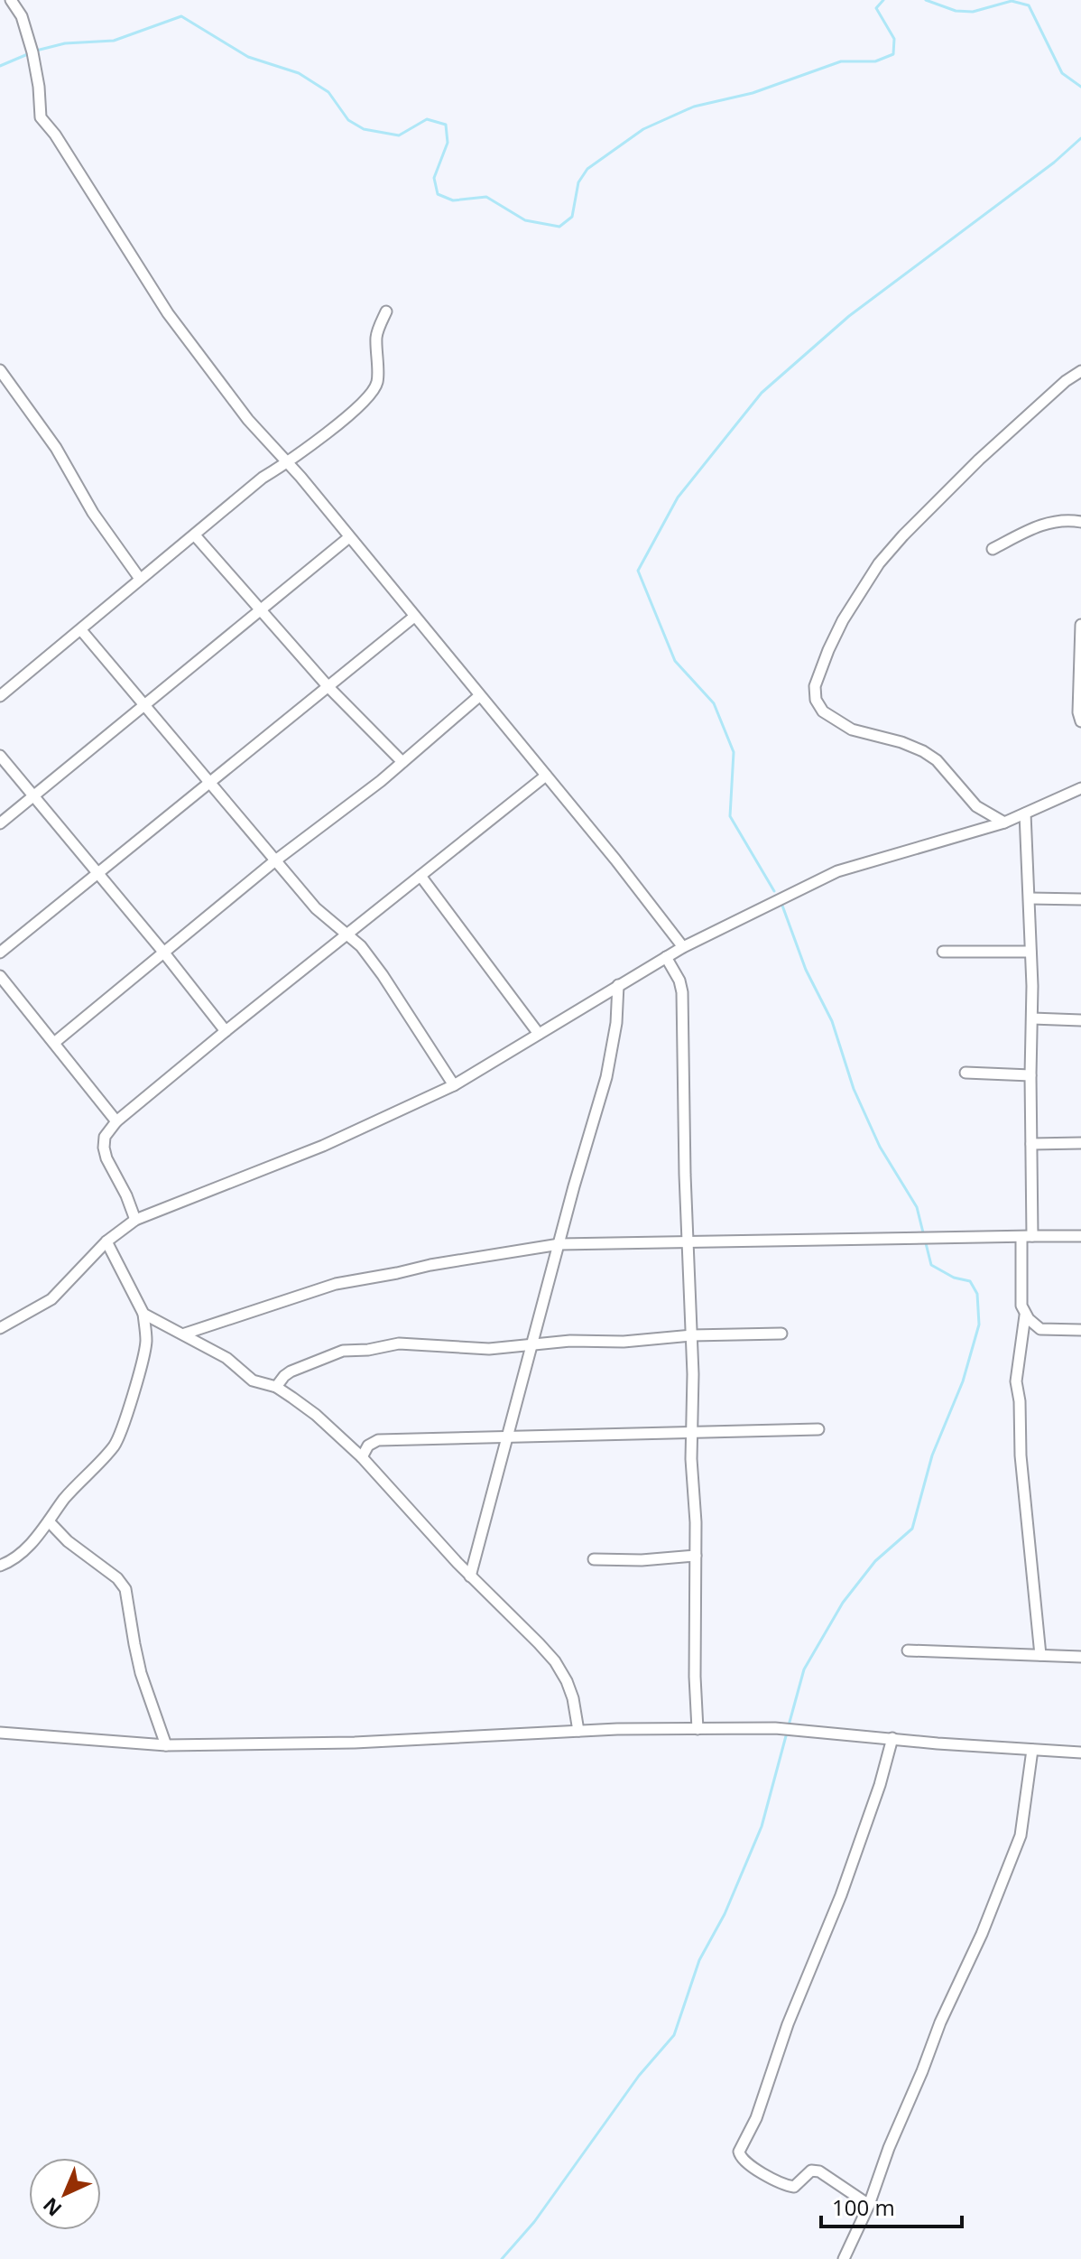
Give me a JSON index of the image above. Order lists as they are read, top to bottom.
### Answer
{
  "scale_bar": "100 m",
  "north": "bottom left"
}
